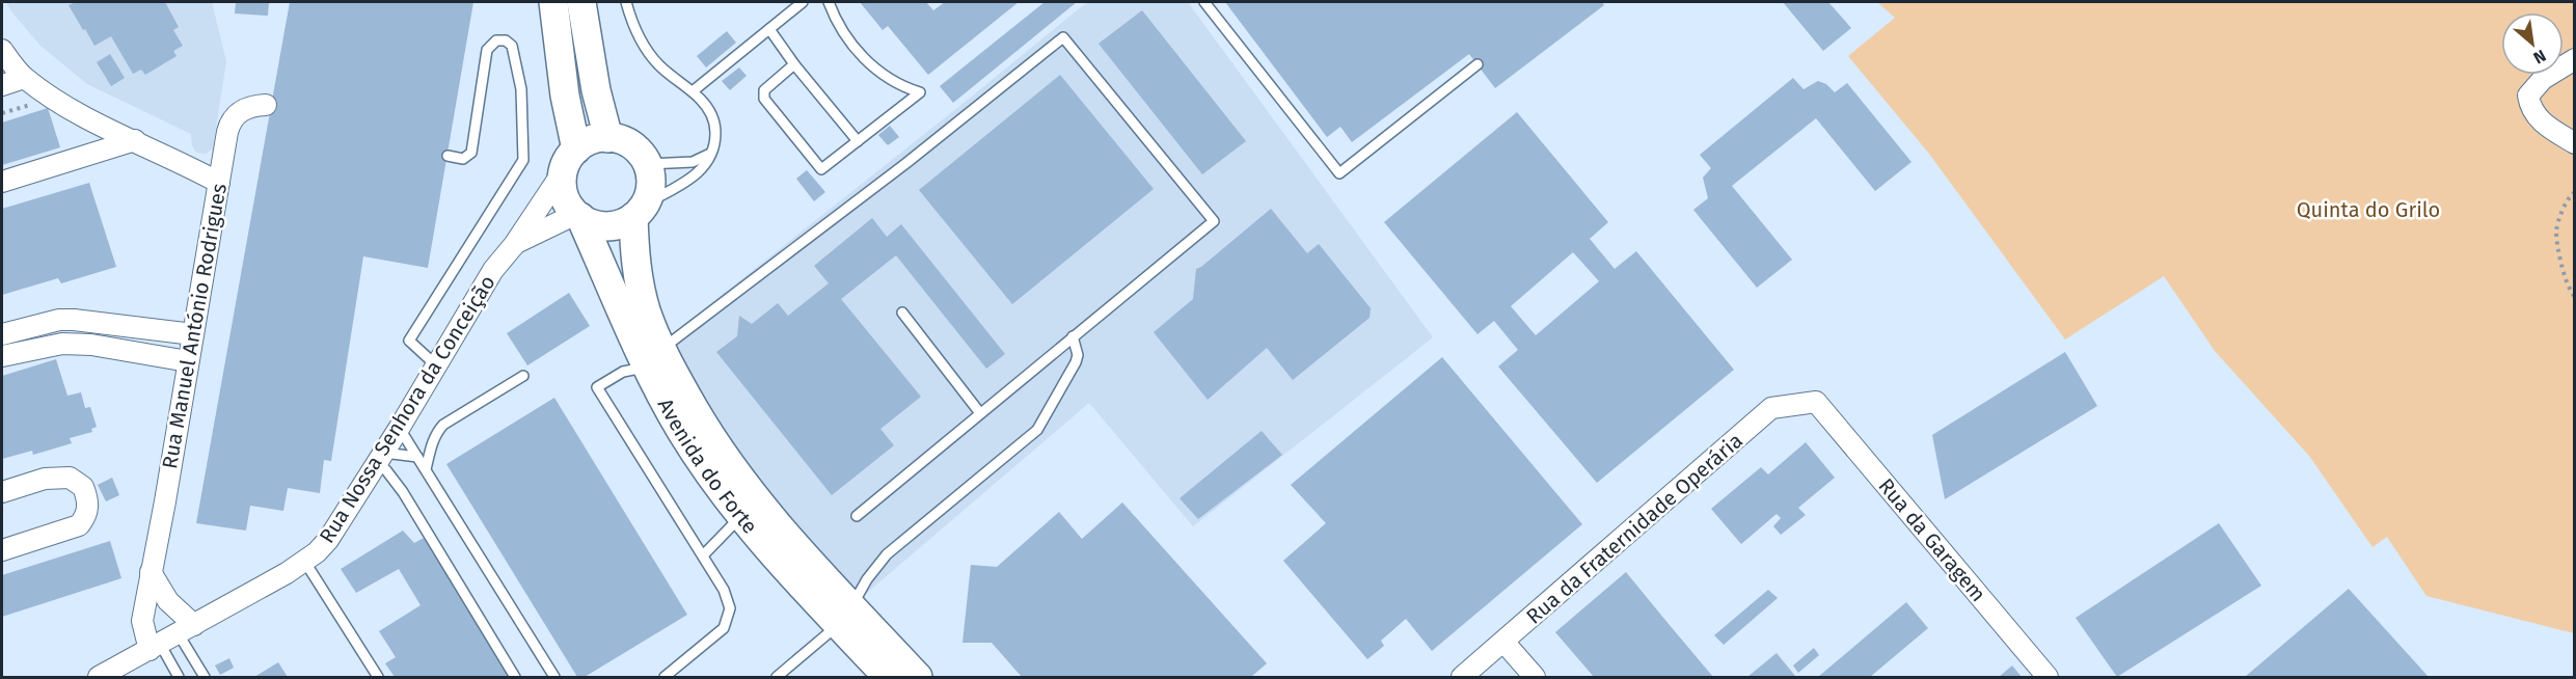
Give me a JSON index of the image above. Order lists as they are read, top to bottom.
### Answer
{
  "streets": {
    "street": [
      "Rua Manuel António Rodrigues",
      "Rua Nossa Senhora da Conceição",
      "Avenida do Forte",
      "Rua da Fraternidade Operária",
      "Rua da Garagem"
    ]
  },
  "crossings": [
    ["Rua Manuel António Rodrigues", "Rua Nossa Senhora da Conceição"],
    ["Rua Nossa Senhora da Conceição", "Avenida do Forte"],
    ["Rua da Fraternidade Operária", "Rua da Garagem"]
  ],
  "parks": ["Quinta do Grilo"],
  "north": "bottom right"
}
